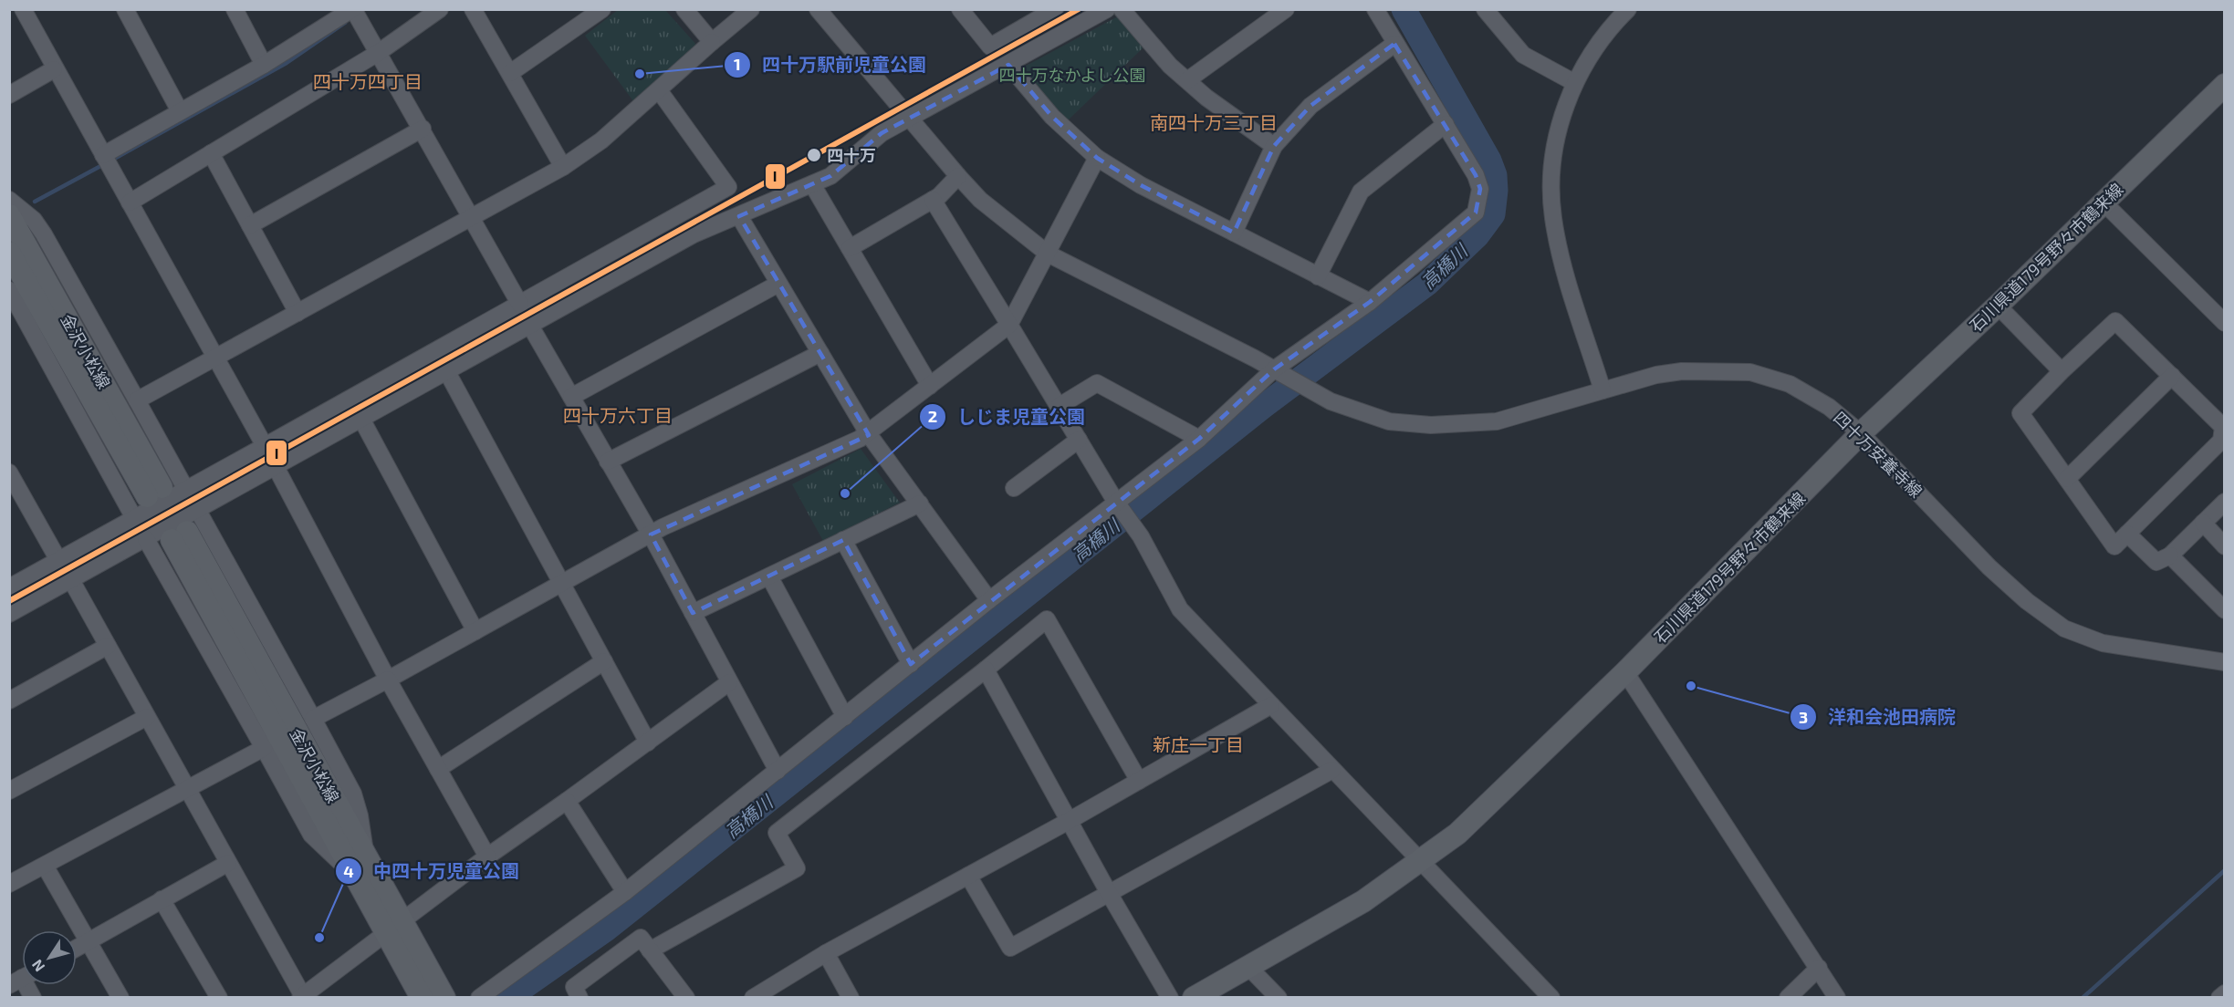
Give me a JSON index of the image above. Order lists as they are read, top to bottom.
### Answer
{
  "streets": {
    "main road": ["石川県道179号野々市鶴来線", "金沢小松線"],
    "street": ["四十万安養寺線"]
  },
  "crossings": [
    ["石川県道179号野々市鶴来線", "四十万安養寺線"]
  ],
  "districts": [
    "四十万四丁目",
    "南四十万三丁目",
    "四十万六丁目",
    "新庄一丁目"
  ],
  "water": ["高橋川"],
  "parks": ["四十万なかよし公園"],
  "places": [
    "四十万駅前児童公園",
    "四十万",
    "しじま児童公園",
    "洋和会池田病院",
    "中四十万児童公園"
  ],
  "lines": ["transit line I"],
  "north": "bottom left"
}
